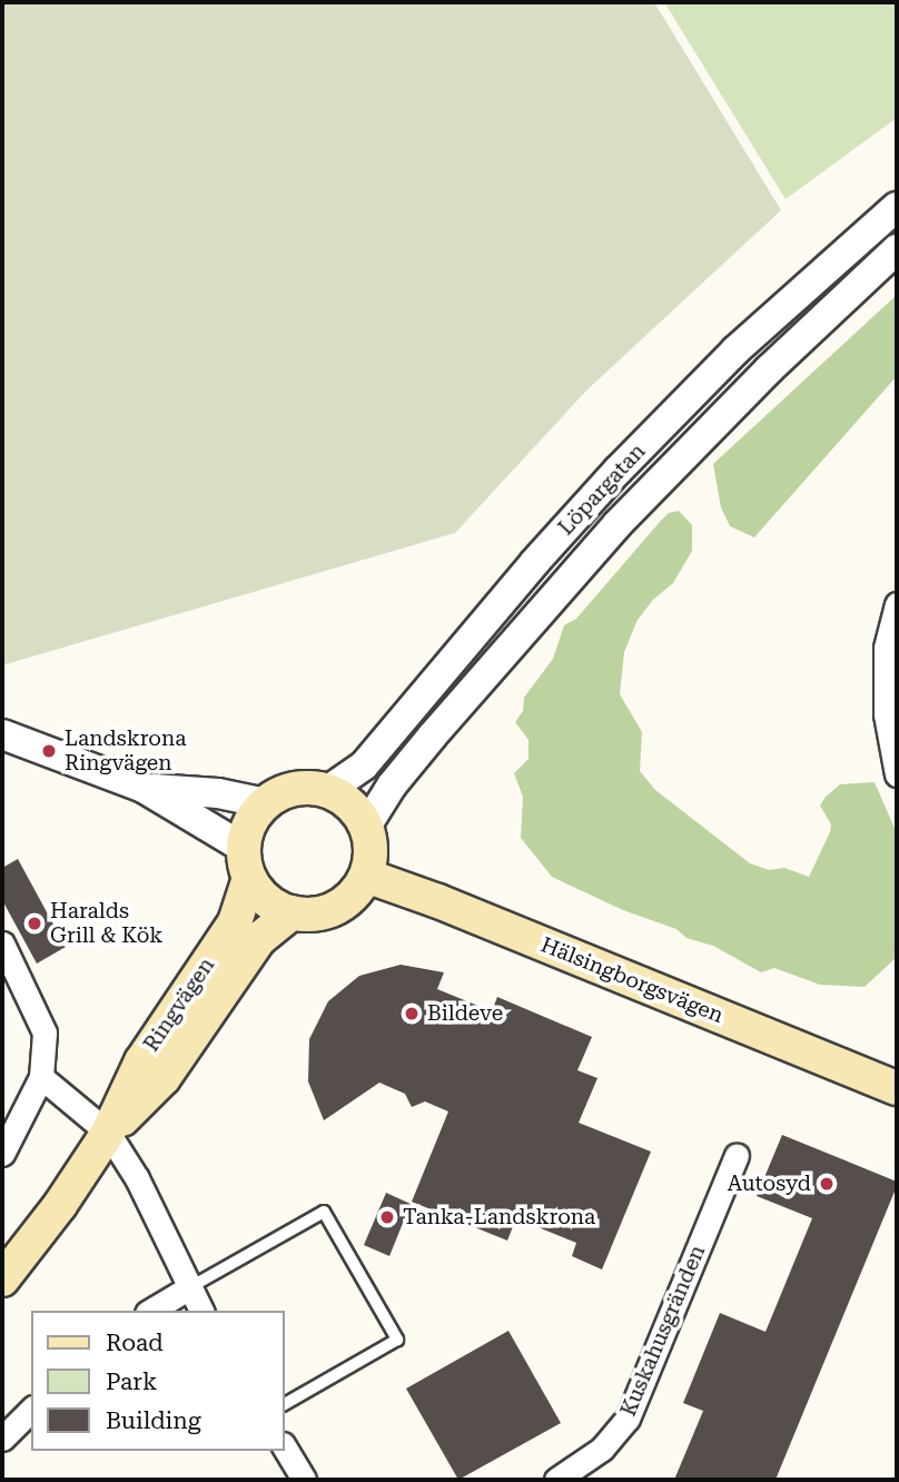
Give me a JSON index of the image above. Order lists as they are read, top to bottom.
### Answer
{
  "streets": {
    "main road": ["Hälsingborgsvägen", "Ringvägen"],
    "street": ["Löpargatan", "Kuskahusgränden"]
  },
  "crossings": [
    ["Löpargatan", "Hälsingborgsvägen"],
    ["Löpargatan", "Ringvägen"],
    ["Hälsingborgsvägen", "Ringvägen"]
  ],
  "places": [
    "Landskrona Ringvägen",
    "Haralds Grill & Kök",
    "Bildeve",
    "Autosyd",
    "Tanka-Landskrona"
  ],
  "legend": ["Road", "Park", "Building"]
}
